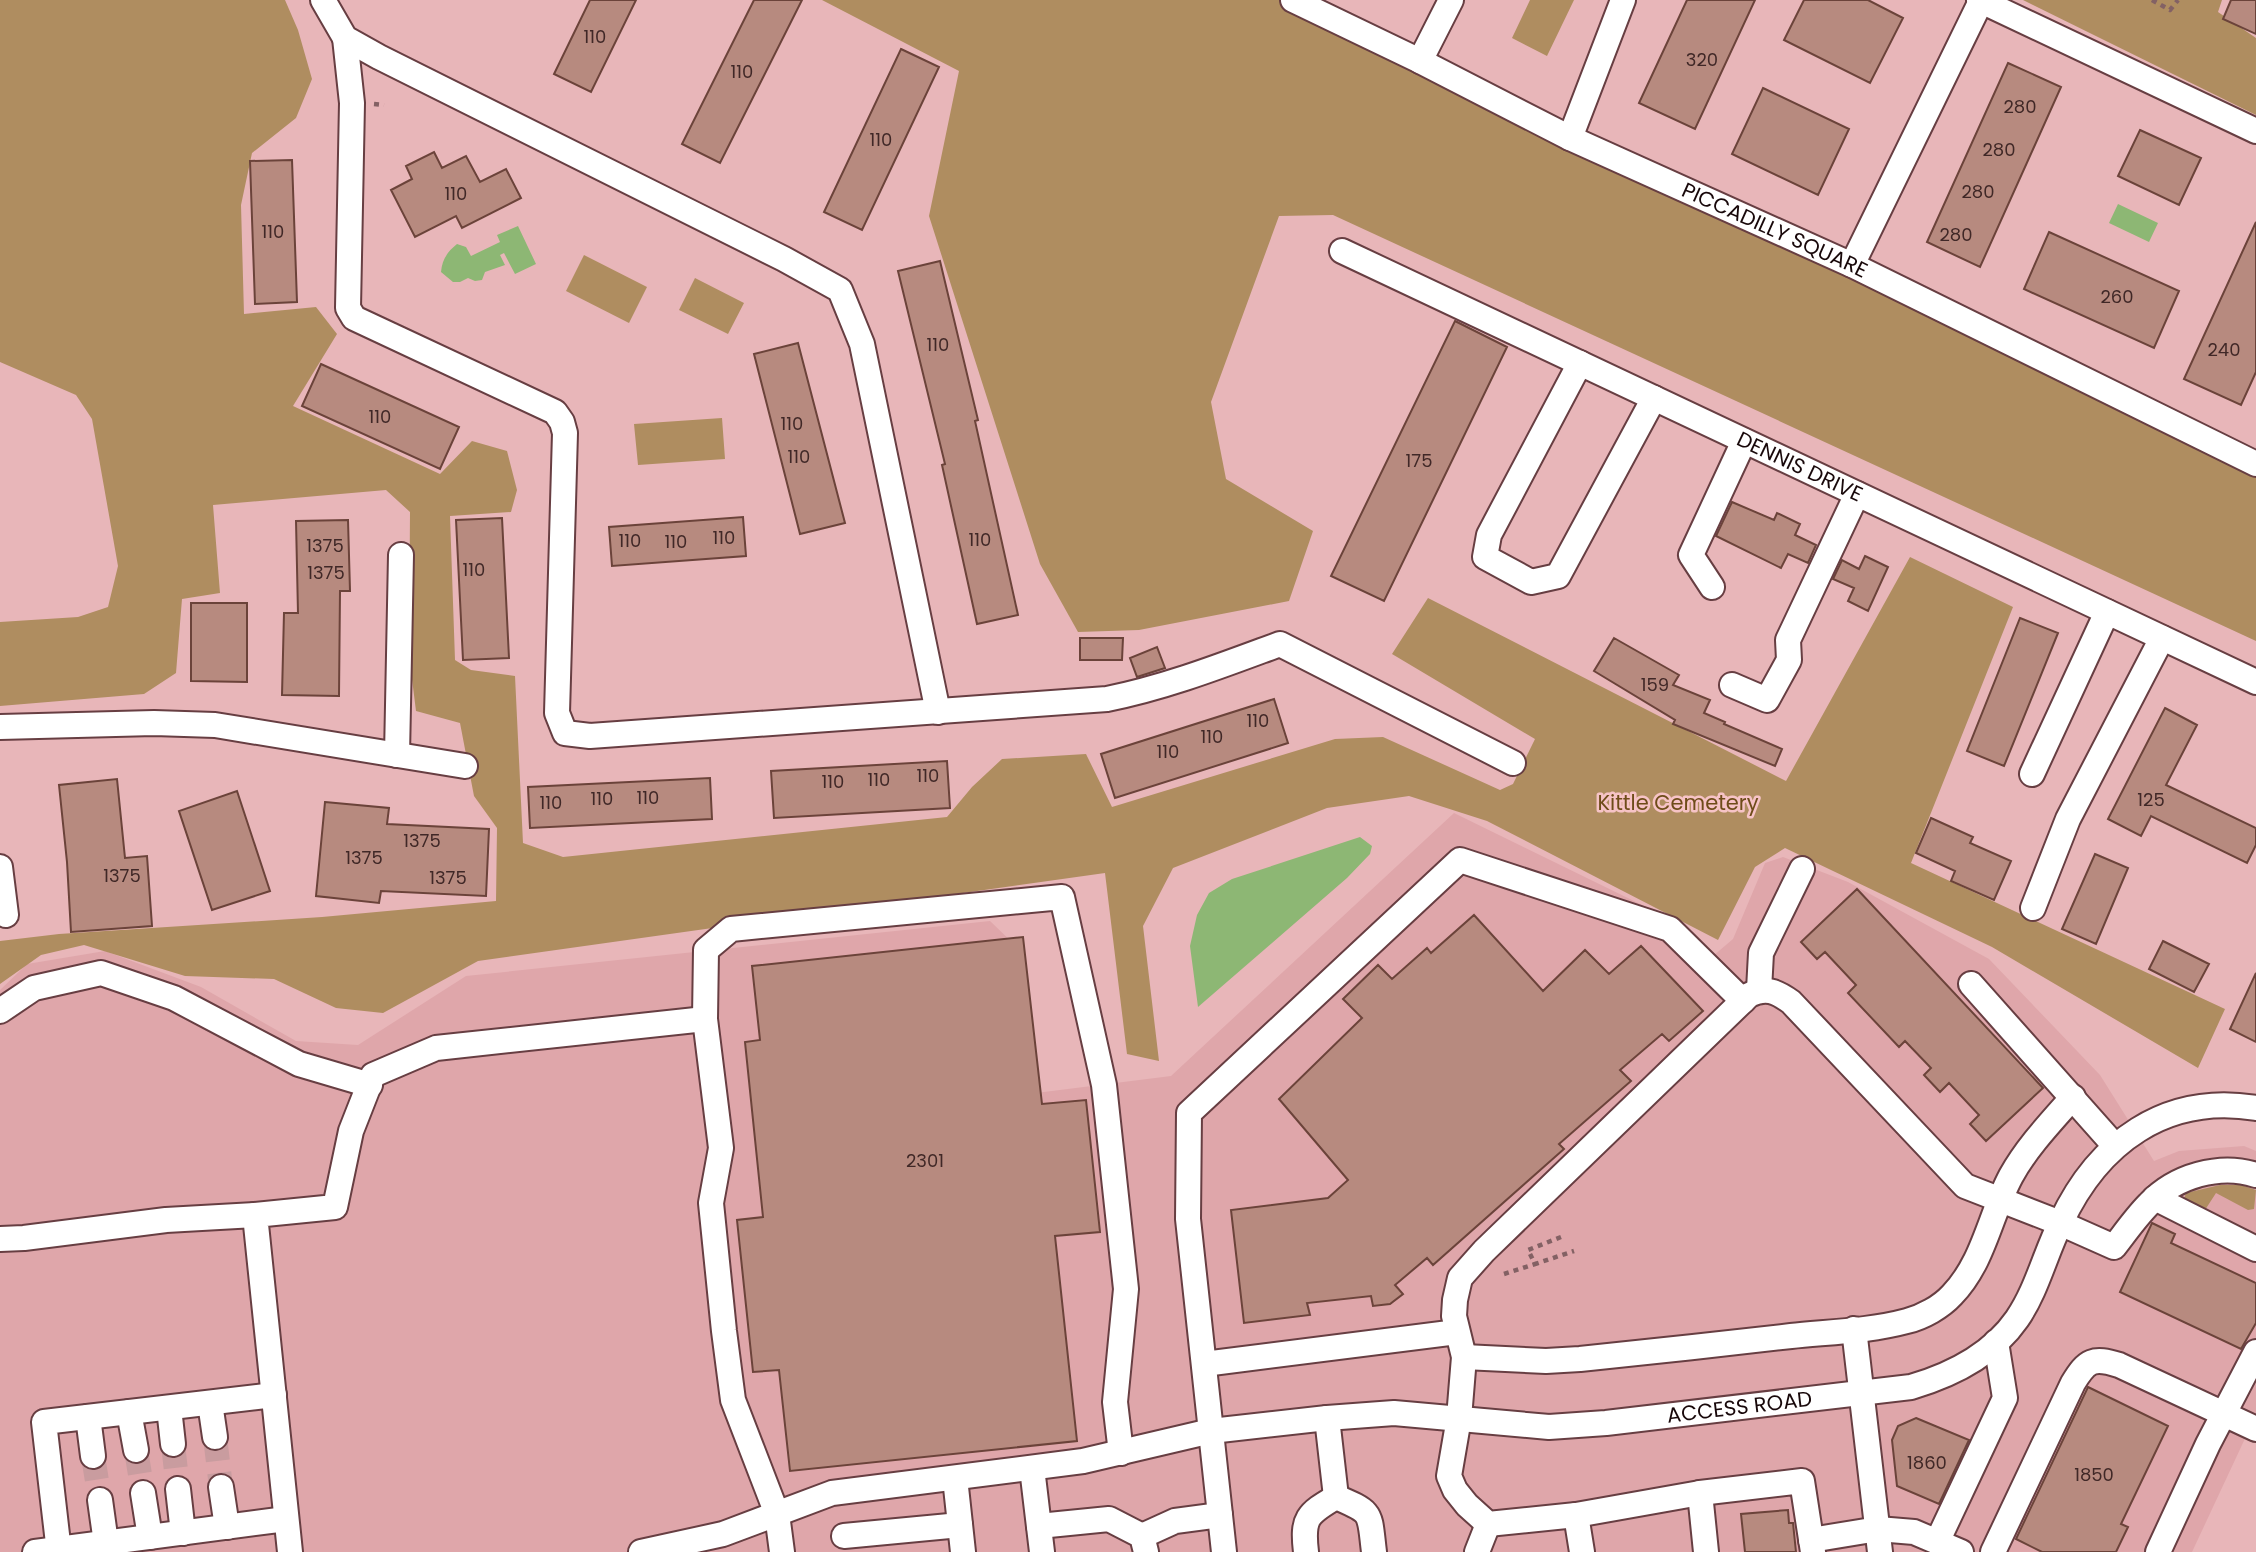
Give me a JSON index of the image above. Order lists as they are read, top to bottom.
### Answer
{
  "streets": {
    "street": ["PICCADILLY SQUARE", "DENNIS DRIVE", "ACCESS ROAD"]
  },
  "parks": ["Kittle Cemetery"],
  "house_numbers": [
    "110",
    "320",
    "110",
    "280",
    "110",
    "280",
    "280",
    "110",
    "110",
    "280",
    "260",
    "110",
    "240",
    "110",
    "110",
    "110",
    "175",
    "110",
    "110",
    "110",
    "110",
    "1375",
    "110",
    "1375",
    "159",
    "110",
    "110",
    "110",
    "110",
    "110",
    "110",
    "110",
    "110",
    "125",
    "110",
    "1375",
    "1375",
    "1375",
    "1375",
    "2301",
    "1860",
    "1850"
  ]
}
